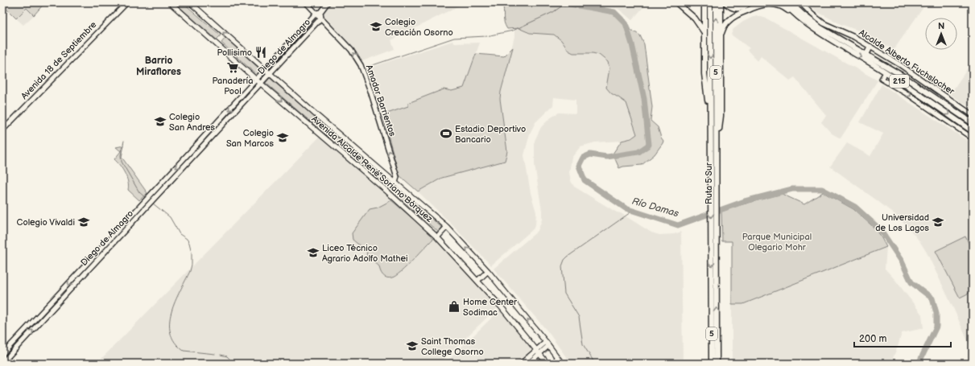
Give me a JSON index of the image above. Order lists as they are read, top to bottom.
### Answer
{
  "streets": {
    "highway": [
      "Alcalde Alberto Fuchslocher",
      "5",
      "215",
      "Ruta 5 Sur"
    ],
    "main road": [
      "Diego de Almagro",
      "Avenida 18 de Septiembre",
      "Amador Barrientos",
      "Avenida Alcalde René Soriano Bórquez"
    ]
  },
  "crossings": [
    ["Diego de Almagro", "Amador Barrientos"],
    ["Diego de Almagro", "Avenida Alcalde René Soriano Bórquez"],
    ["Amador Barrientos", "Avenida Alcalde René Soriano Bórquez"]
  ],
  "one_way": ["Amador Barrientos"],
  "districts": ["Barrio Miraflores"],
  "water": ["Río Damas"],
  "parks": ["Parque Municipal Olegario Mohr"],
  "places": {
    "school or university": [
      "Colegio Creación Osorno",
      "Colegio San Andres",
      "Colegio San Marcos",
      "Colegio Vivaldi",
      "Universidad de Los Lagos",
      "Liceo Técnico Agrario Adolfo Mathei",
      "Saint Thomas College Osorno"
    ],
    "restaurant": ["Pollisimo"],
    "supermarket": ["Panadería Pool"],
    "sports": ["Estadio Deportivo Bancario"],
    "shop": ["Home Center Sodimac"]
  },
  "scale_bar": "200 m",
  "north": "top"
}
